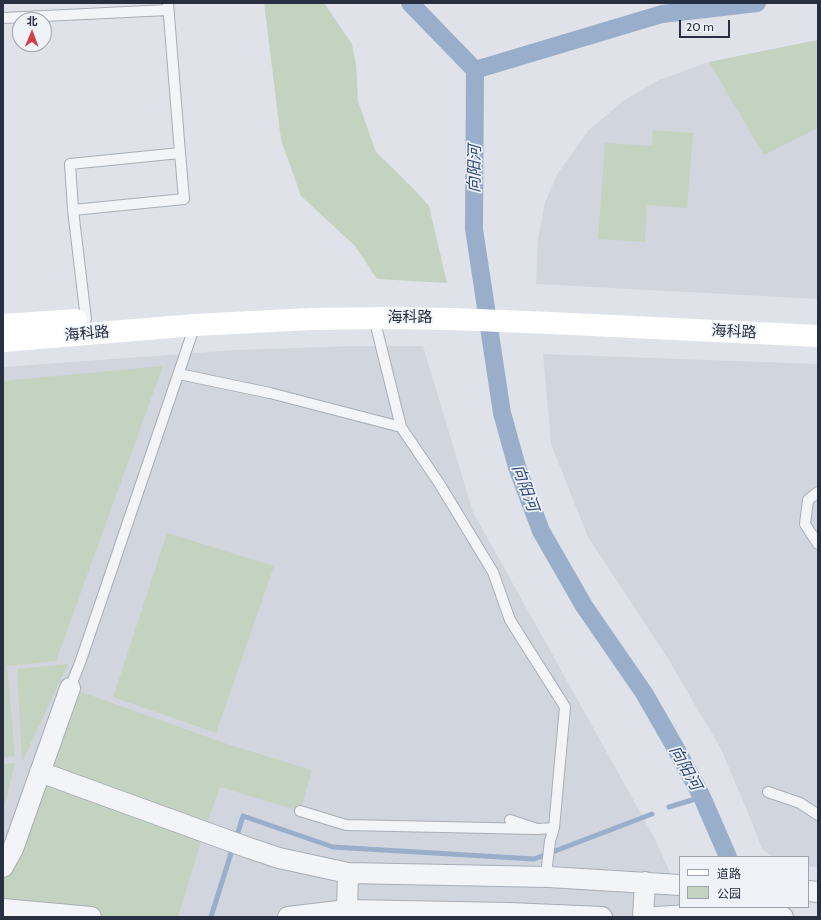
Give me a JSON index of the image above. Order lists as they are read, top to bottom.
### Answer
{
  "streets": {
    "street": ["海科路"]
  },
  "water": ["向阳河"],
  "legend": ["道路", "公园"],
  "scale_bar": "20 m",
  "north": "top"
}
